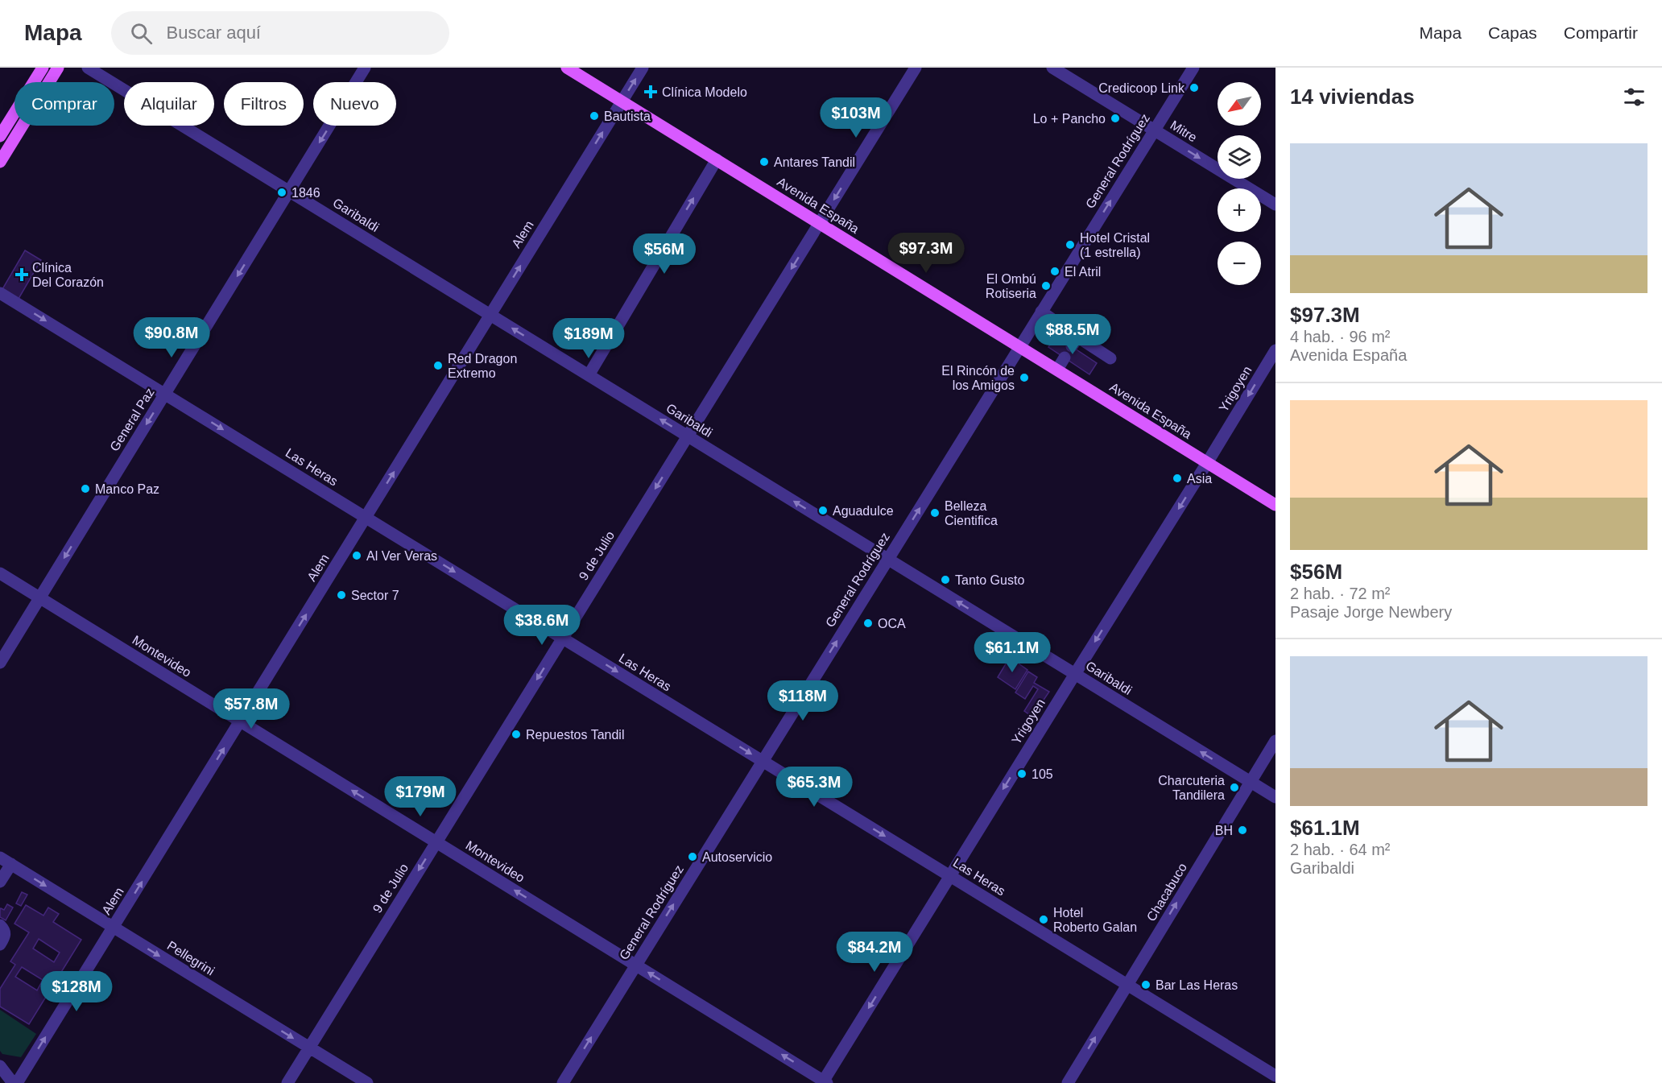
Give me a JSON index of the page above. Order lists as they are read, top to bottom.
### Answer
{
  "streets": {
    "main road": ["Avenida España"],
    "street": [
      "Mitre",
      "General Rodríguez",
      "Garibaldi",
      "Alem",
      "Yrigoyen",
      "General Paz",
      "Las Heras",
      "9 de Julio",
      "Montevideo",
      "Chacabuco",
      "Pellegrini"
    ]
  },
  "crossings": [
    ["Mitre", "General Rodríguez"],
    ["General Rodríguez", "Avenida España"],
    ["General Rodríguez", "Garibaldi"],
    ["General Rodríguez", "Las Heras"],
    ["General Rodríguez", "Montevideo"],
    ["Avenida España", "Alem"],
    ["Avenida España", "Yrigoyen"],
    ["Avenida España", "9 de Julio"],
    ["Garibaldi", "Alem"],
    ["Garibaldi", "Yrigoyen"],
    ["Garibaldi", "General Paz"],
    ["Garibaldi", "9 de Julio"],
    ["Garibaldi", "Chacabuco"],
    ["Alem", "Las Heras"],
    ["Alem", "Montevideo"],
    ["Alem", "Pellegrini"],
    ["Yrigoyen", "Las Heras"],
    ["Yrigoyen", "Montevideo"],
    ["General Paz", "Las Heras"],
    ["General Paz", "Montevideo"],
    ["Las Heras", "9 de Julio"],
    ["Las Heras", "Chacabuco"],
    ["9 de Julio", "Montevideo"],
    ["9 de Julio", "Pellegrini"]
  ],
  "one_way": [
    "Mitre",
    "General Rodríguez",
    "Garibaldi",
    "Alem",
    "Yrigoyen",
    "General Paz",
    "Las Heras",
    "9 de Julio",
    "Montevideo",
    "Chacabuco",
    "Pellegrini"
  ],
  "places": {
    "other": [
      "Credicoop Link",
      "Bautista",
      "Lo + Pancho",
      "Antares Tandil",
      "1846",
      "Hotel Cristal (1 estrella)",
      "El Atril",
      "El Ombú Rotiseria",
      "Red Dragon Extremo",
      "El Rincón de los Amigos",
      "Asia",
      "Manco Paz",
      "Aguadulce",
      "Belleza Cientifica",
      "Al Ver Veras",
      "Tanto Gusto",
      "Sector 7",
      "OCA",
      "Repuestos Tandil",
      "105",
      "Charcuteria Tandilera",
      "BH",
      "Autoservicio",
      "Hotel Roberto Galan",
      "Bar Las Heras"
    ],
    "health": ["Clínica Modelo", "Clínica Del Corazón"]
  },
  "north": "bottom left",
  "page": {
    "header": "Mapa",
    "search": "Buscar aquí",
    "nav": ["Mapa", "Capas", "Compartir"],
    "heading": "14 viviendas",
    "map_buttons": ["+", "−"],
    "chip": [
      "Comprar",
      "Alquilar",
      "Filtros",
      "Nuevo"
    ],
    "price": [
      "$103M",
      "$97.3M",
      "$56M",
      "$88.5M",
      "$90.8M",
      "$189M",
      "$38.6M",
      "$61.1M",
      "$118M",
      "$57.8M",
      "$65.3M",
      "$179M",
      "$84.2M",
      "$128M"
    ],
    "list": [
      {
        "name": "$97.3M",
        "note": "4 hab. · 96 m² · Avenida España"
      },
      {
        "name": "$56M",
        "note": "2 hab. · 72 m² · Pasaje Jorge Newbery"
      },
      {
        "name": "$61.1M",
        "note": "2 hab. · 64 m² · Garibaldi"
      }
    ]
  }
}
